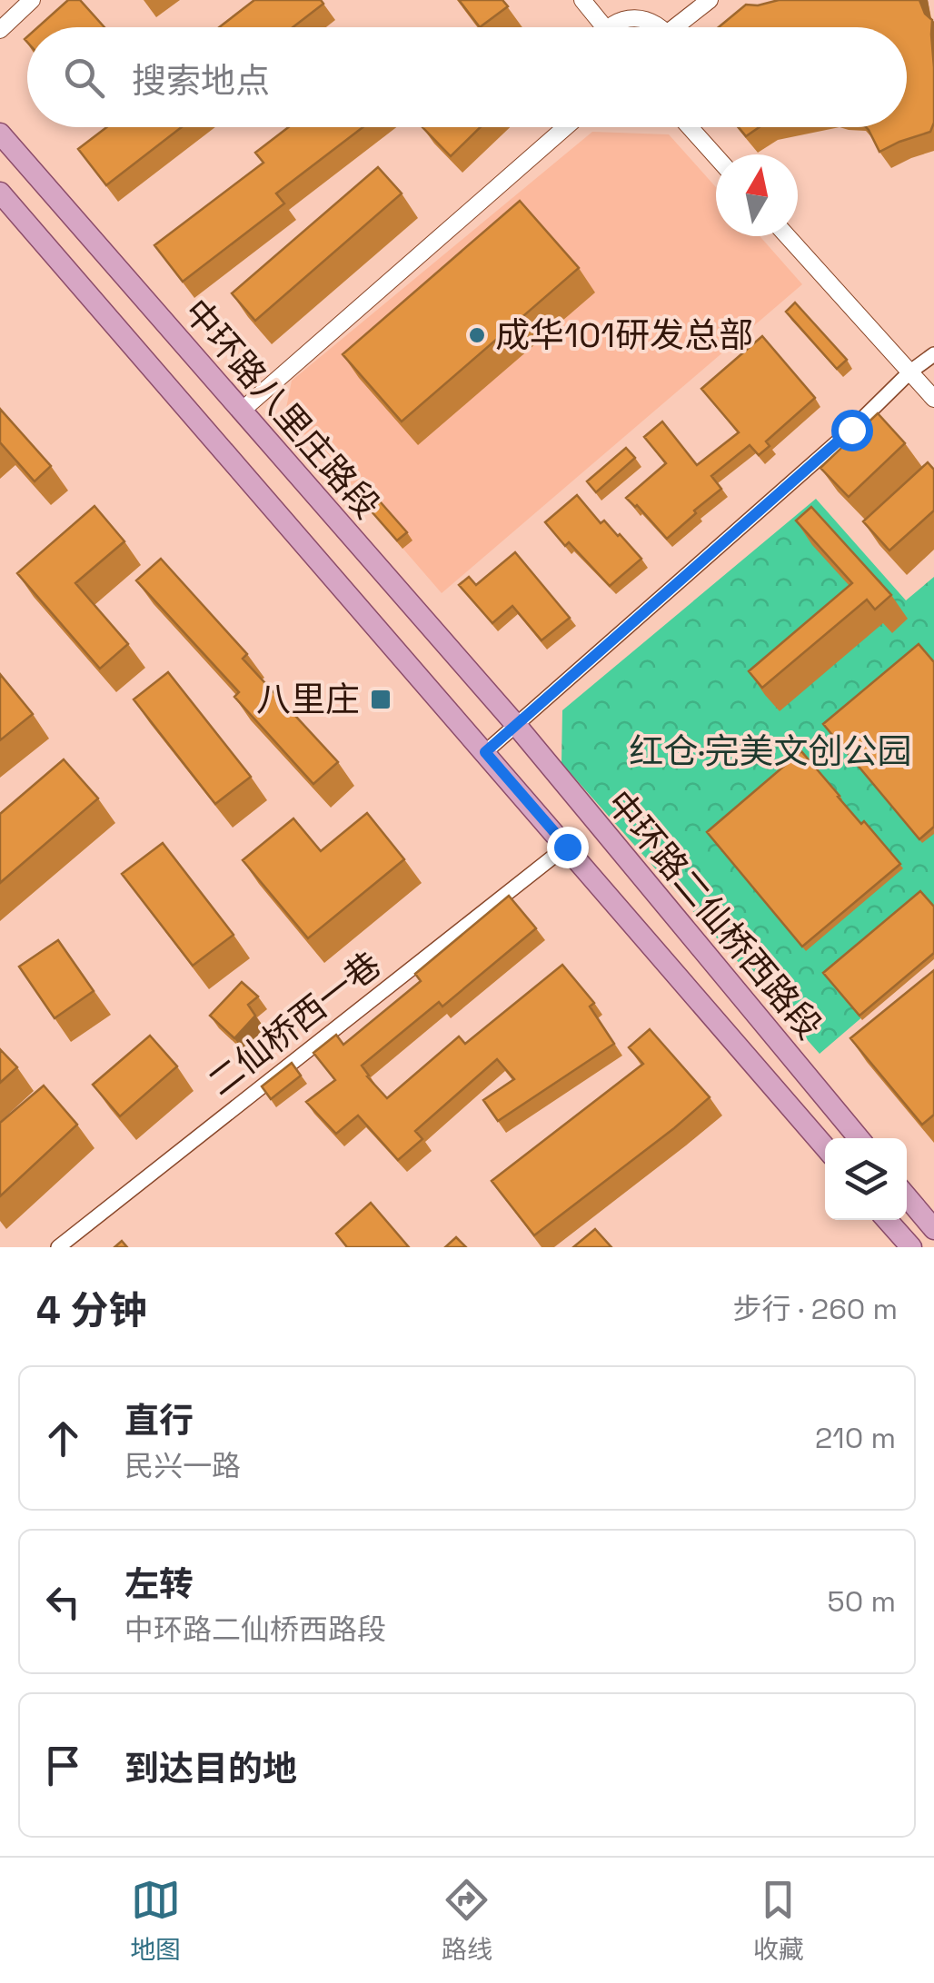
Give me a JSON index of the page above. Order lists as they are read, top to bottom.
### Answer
{
  "streets": {
    "main road": ["中环路八里庄路段", "中环路二仙桥西路段"],
    "street": ["二仙桥西一巷"]
  },
  "crossings": [
    ["中环路八里庄路段", "中环路二仙桥西路段"],
    ["中环路二仙桥西路段", "二仙桥西一巷"]
  ],
  "parks": ["红仓·完美文创公园"],
  "places": {
    "other": ["成华101研发总部"],
    "transit": ["八里庄"]
  },
  "north": "top",
  "page": {
    "search": "搜索地点",
    "heading": ["4 分钟", "步行 · 260 m"],
    "list": [
      ["直行", "民兴一路", "210 m"],
      ["左转", "中环路二仙桥西路段", "50 m"],
      "到达目的地"
    ],
    "nav": ["地图", "路线", "收藏"]
  }
}
